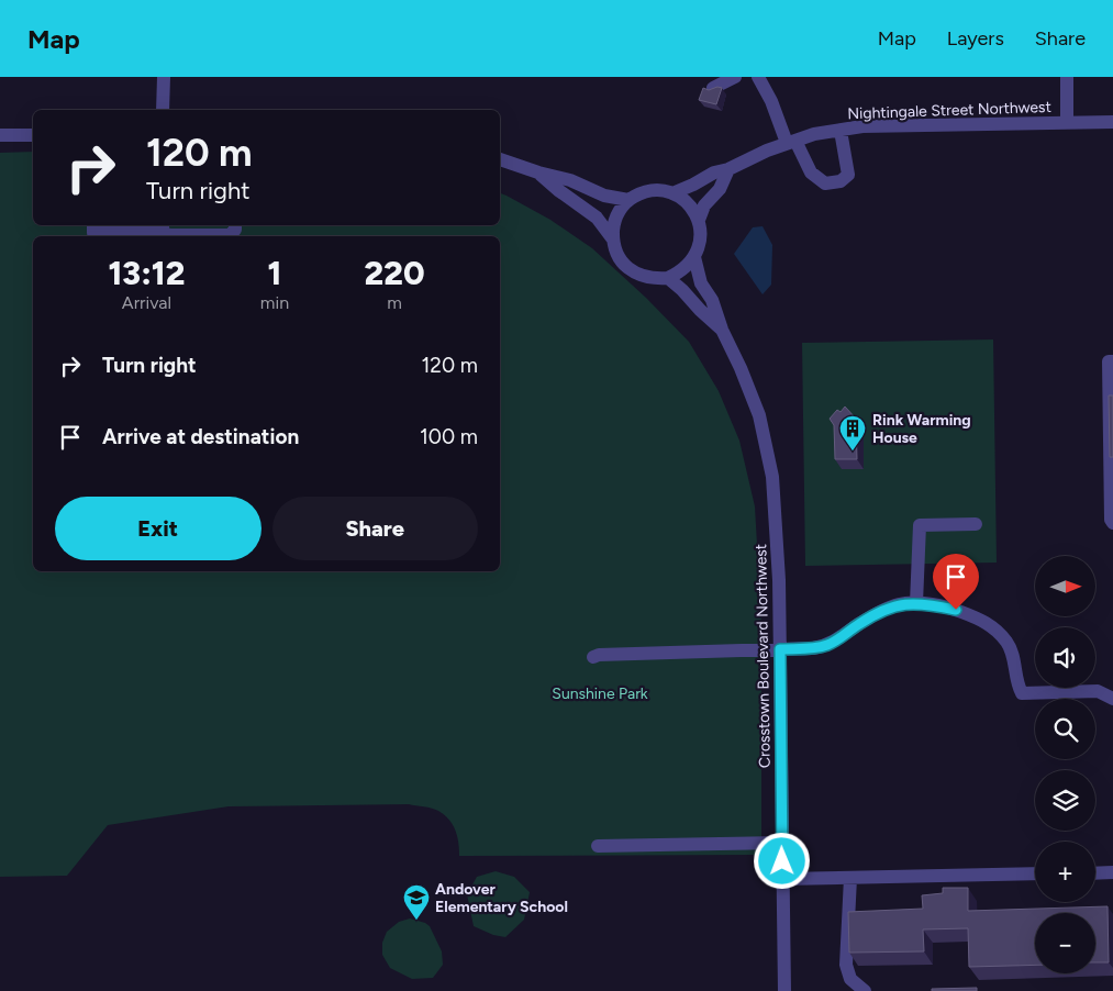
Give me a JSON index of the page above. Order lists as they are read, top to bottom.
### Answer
{
  "streets": {
    "street": ["Nightingale Street Northwest", "Crosstown Boulevard Northwest"]
  },
  "crossings": [
    ["Nightingale Street Northwest", "Crosstown Boulevard Northwest"]
  ],
  "parks": ["Sunshine Park"],
  "places": {
    "building": ["Rink Warming House"],
    "school or university": ["Andover Elementary School"]
  },
  "north": "right",
  "page": {
    "header": "Map",
    "nav": ["Map", "Layers", "Share"],
    "turn": ["120 m", "Turn right"],
    "eta": [
      "13:12",
      "Arrival",
      "1",
      "min",
      "220",
      "m"
    ],
    "list": [
      {
        "name": "Turn right",
        "value": "120 m"
      },
      {
        "name": "Arrive at destination",
        "value": "100 m"
      }
    ],
    "buttons": ["Exit", "Share"],
    "map_buttons": ["+", "−"]
  }
}
